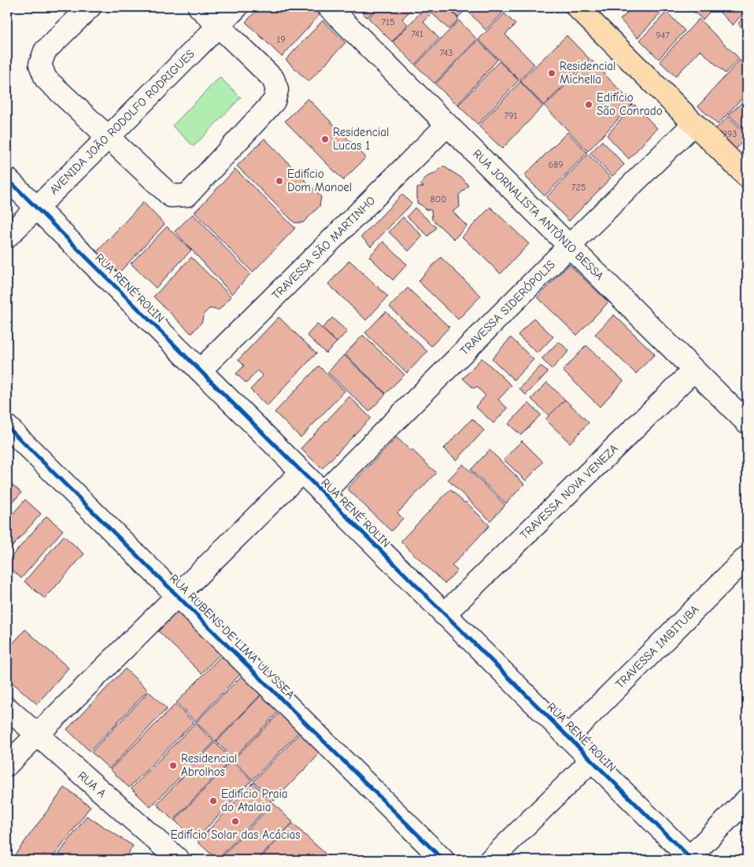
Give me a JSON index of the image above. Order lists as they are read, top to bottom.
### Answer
{
  "streets": {
    "street": [
      "AVENIDA JOÃO RODOLFO RODRIGUES",
      "RUA JORNALISTA ANTÔNIO BESSA",
      "TRAVESSA SÃO MARTINHO",
      "RUA RENÉ ROLIN",
      "TRAVESSA SIDERÓPOLIS",
      "TRAVESSA NOVA VENEZA",
      "RUA RUBENS DE LIMA ULYSSEA",
      "TRAVESSA IMBITUBA",
      "RUA A"
    ]
  },
  "crossings": [
    ["AVENIDA JOÃO RODOLFO RODRIGUES", "RUA RENÉ ROLIN"],
    ["RUA JORNALISTA ANTÔNIO BESSA", "TRAVESSA SÃO MARTINHO"],
    ["RUA JORNALISTA ANTÔNIO BESSA", "TRAVESSA SIDERÓPOLIS"],
    ["RUA JORNALISTA ANTÔNIO BESSA", "TRAVESSA NOVA VENEZA"],
    ["TRAVESSA SÃO MARTINHO", "RUA RENÉ ROLIN"],
    ["RUA RENÉ ROLIN", "TRAVESSA SIDERÓPOLIS"],
    ["RUA RENÉ ROLIN", "TRAVESSA NOVA VENEZA"],
    ["RUA RENÉ ROLIN", "TRAVESSA IMBITUBA"]
  ],
  "places": [
    "Residencial Michella",
    "Edifício São Conrado",
    "Residencial Lucas 1",
    "Edifício Dom Manoel",
    "Residencial Abrolhos",
    "Edifício Praia do Atalaia",
    "Edifício Solar das Acácias"
  ],
  "house_numbers": [
    "715",
    "741",
    "947",
    "19",
    "743",
    "791",
    "993",
    "689",
    "725",
    "800"
  ]
}
